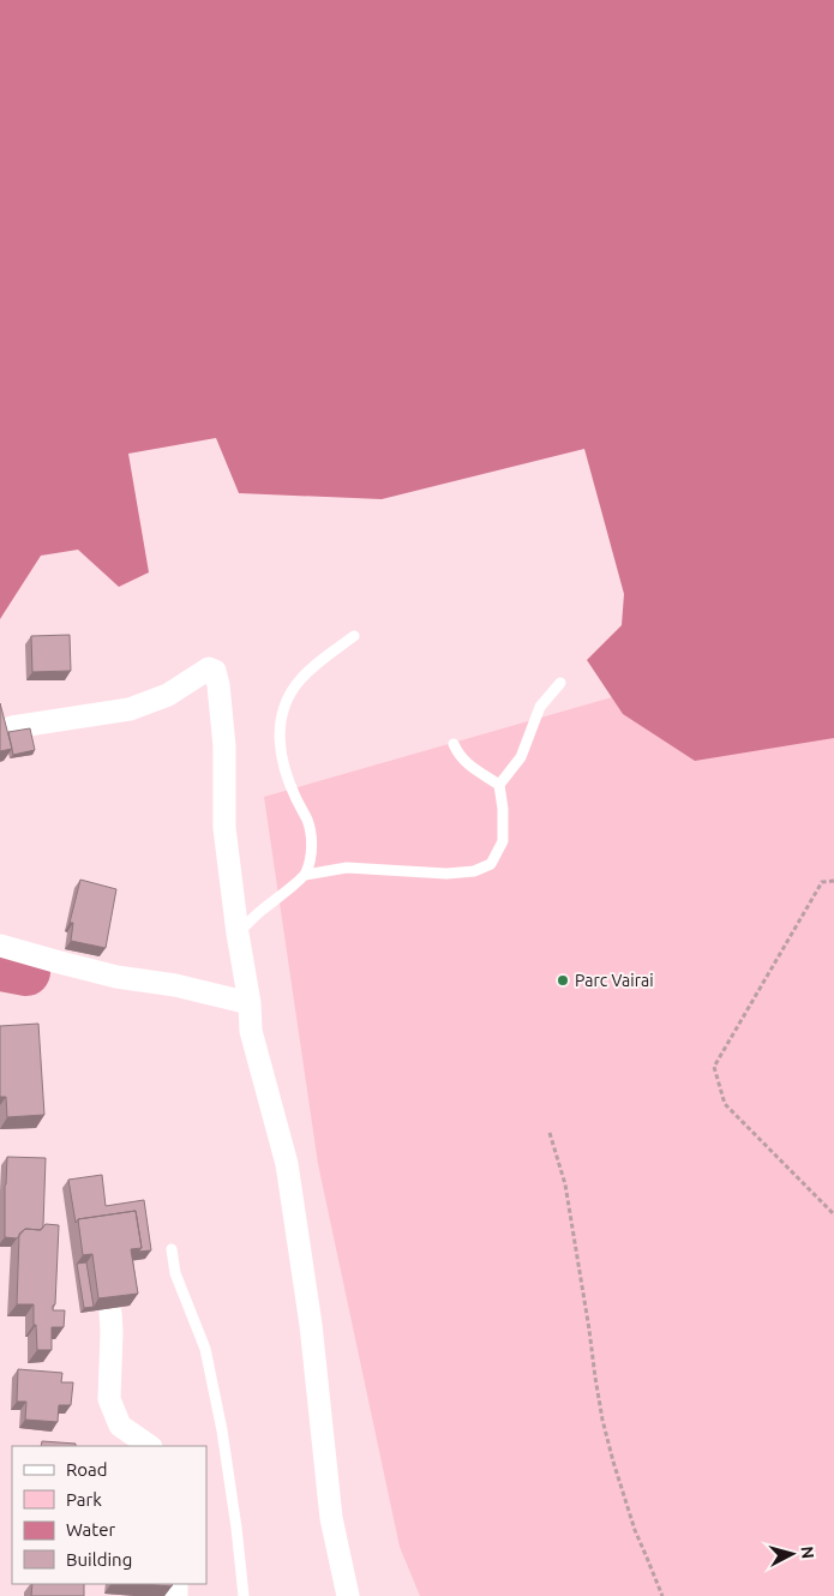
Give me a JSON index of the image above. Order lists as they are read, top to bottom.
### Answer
{
  "places": ["Parc Vairai"],
  "legend": [
    "Road",
    "Park",
    "Water",
    "Building"
  ],
  "north": "right"
}
